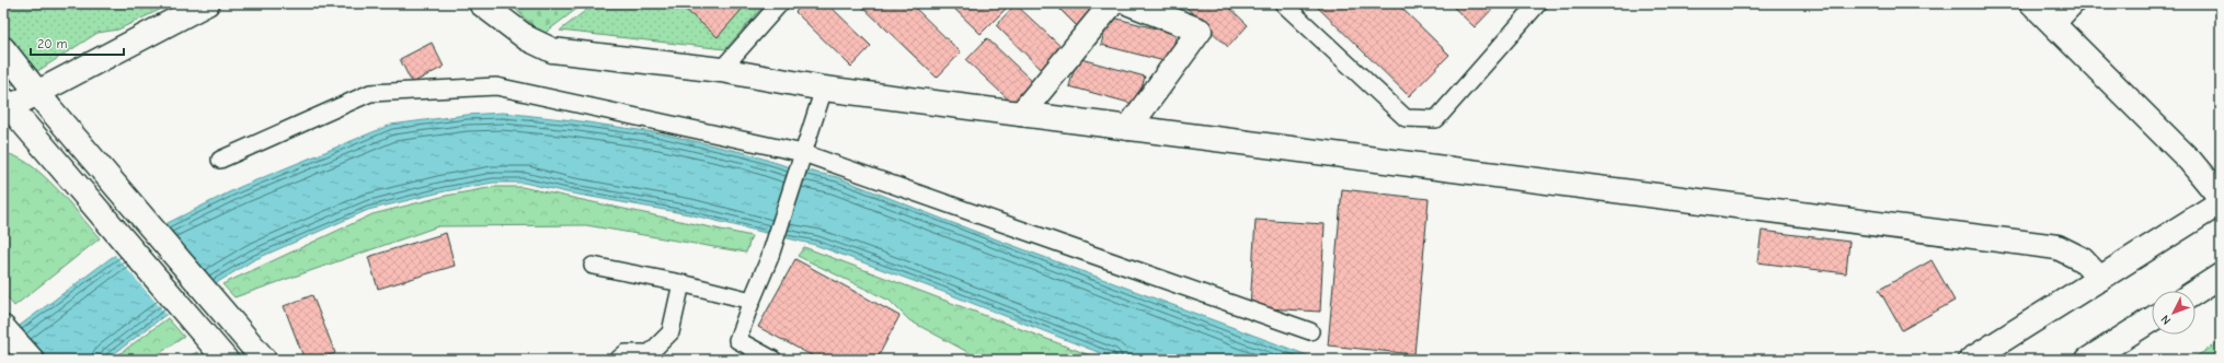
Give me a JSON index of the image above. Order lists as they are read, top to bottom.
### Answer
{
  "scale_bar": "20 m",
  "north": "bottom left"
}
